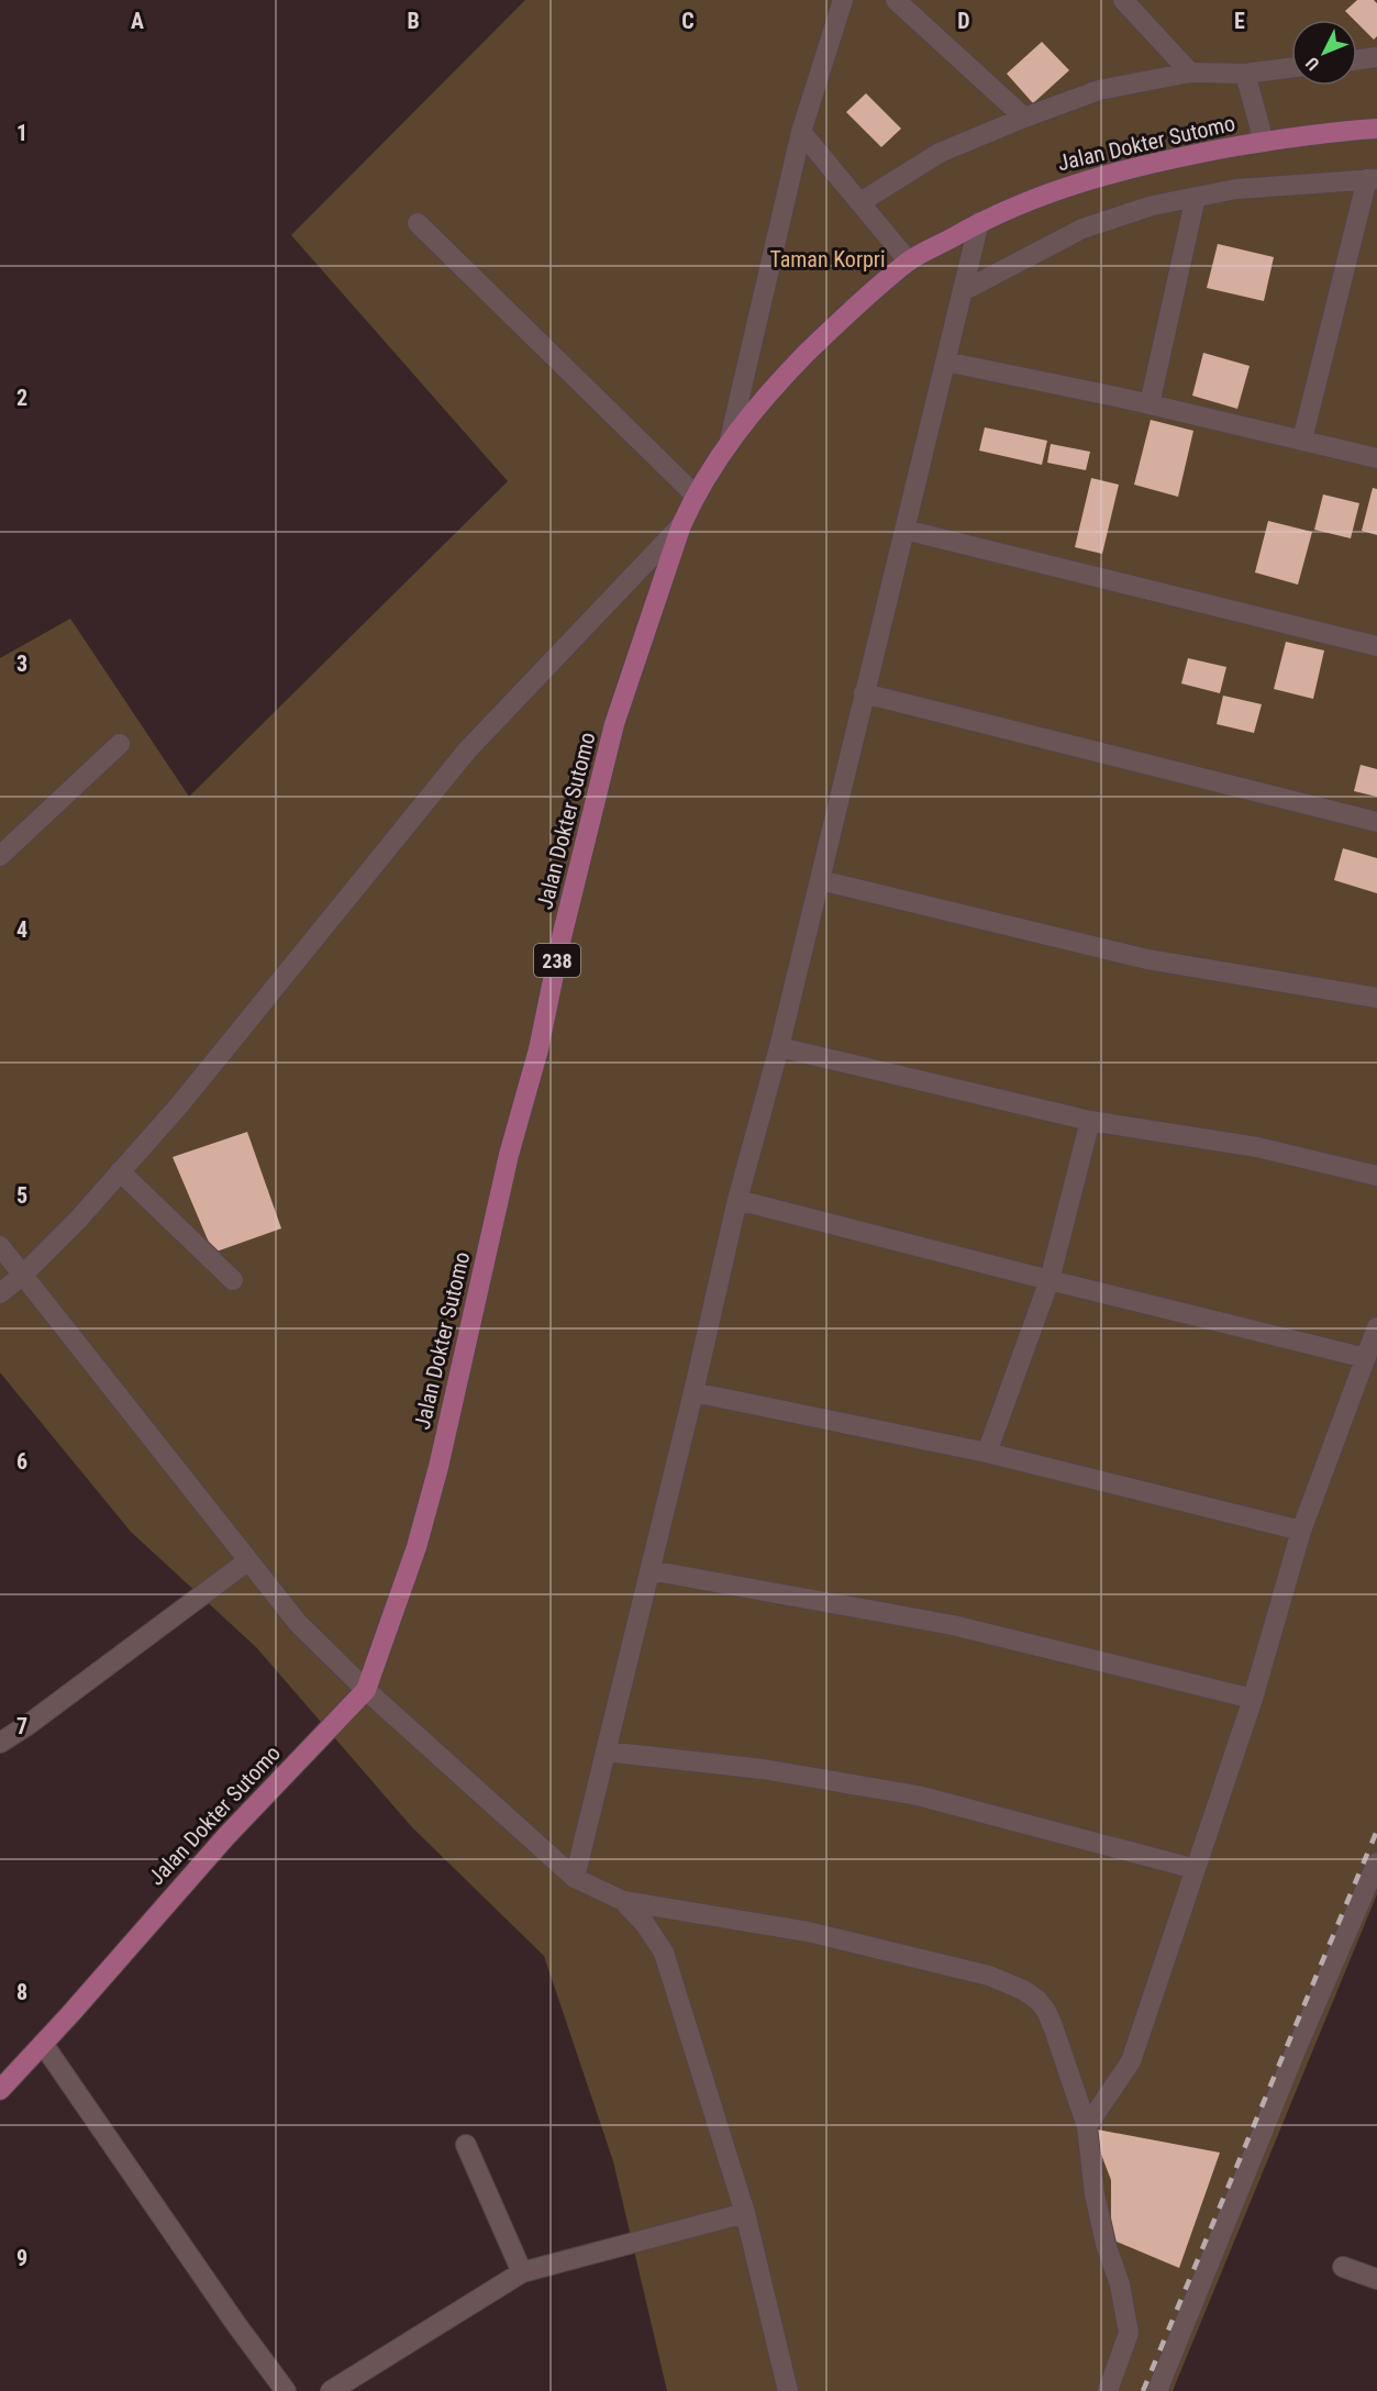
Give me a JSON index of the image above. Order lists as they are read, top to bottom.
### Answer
{
  "streets": {
    "main road": ["Jalan Dokter Sutomo", "238"]
  },
  "parks": ["Taman Korpri"],
  "north": "bottom left",
  "grid": {
    "columns": [
      "A",
      "B",
      "C",
      "D",
      "E"
    ],
    "rows": [
      "1",
      "2",
      "3",
      "4",
      "5",
      "6",
      "7",
      "8",
      "9"
    ]
  }
}
